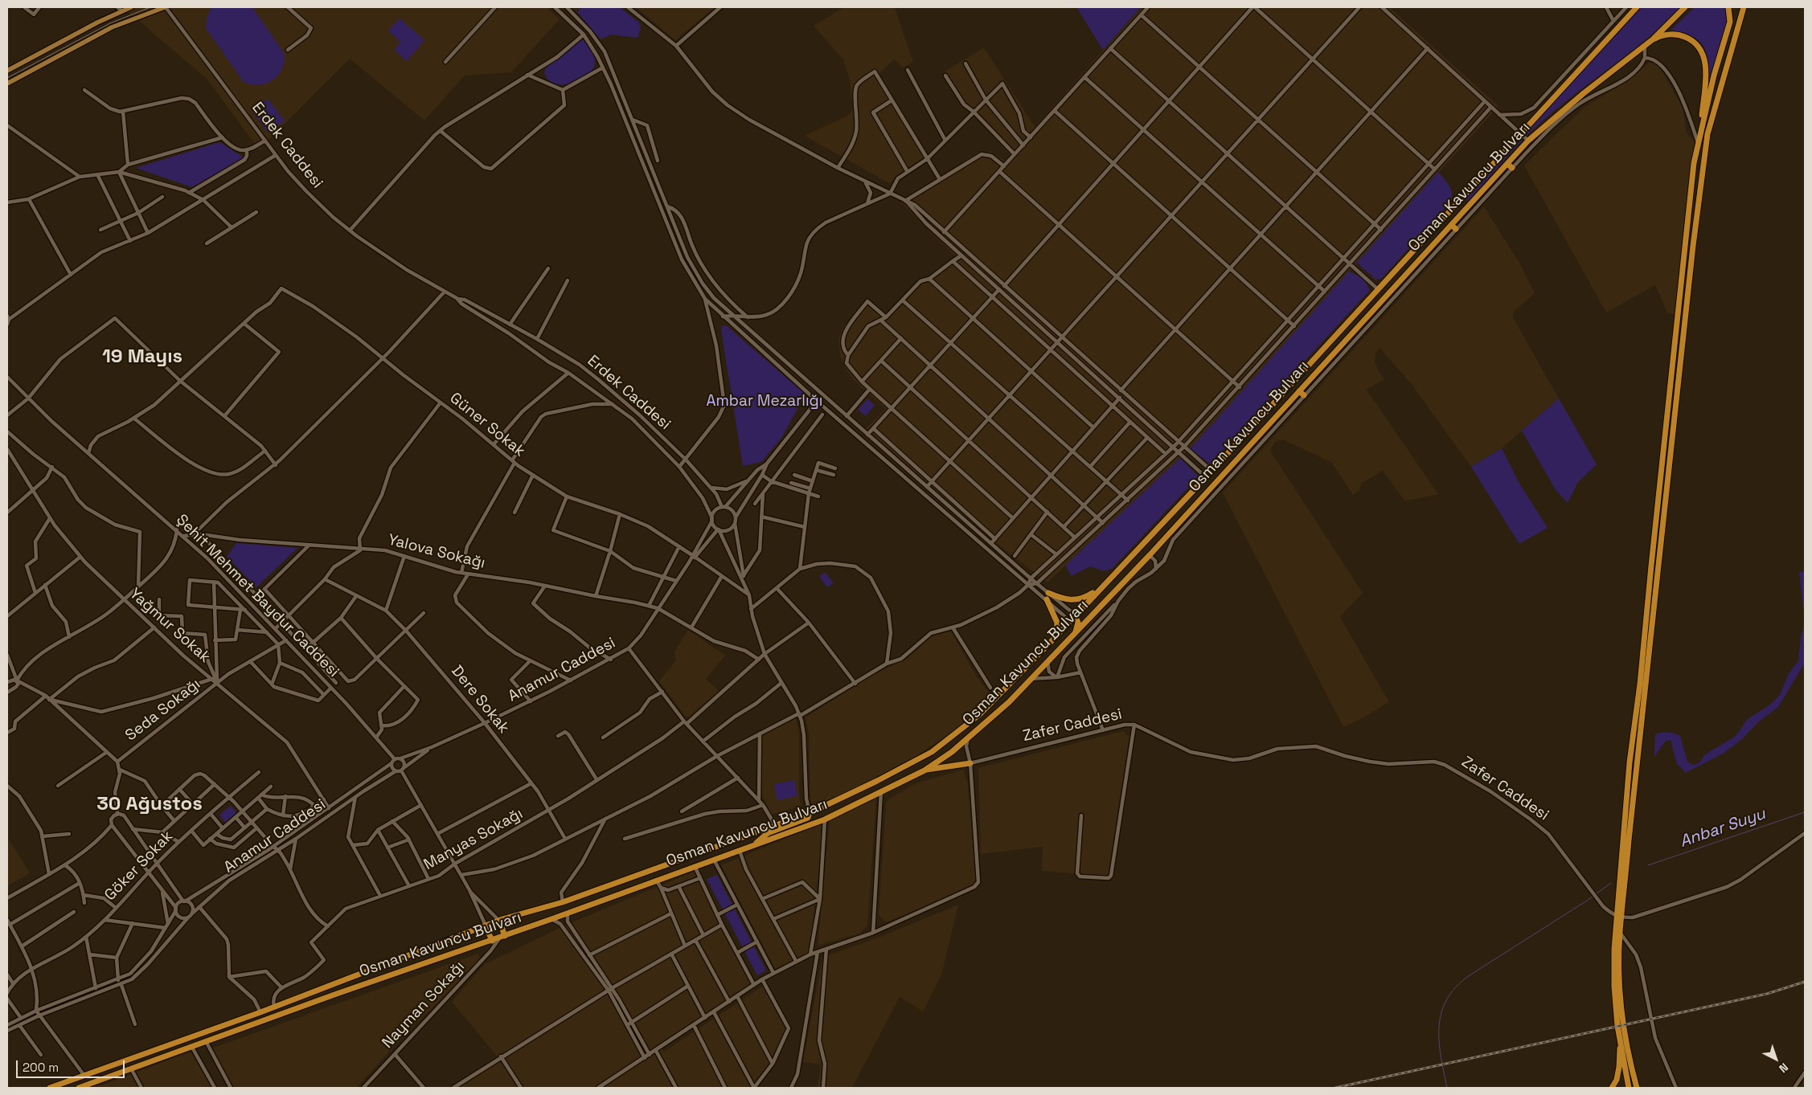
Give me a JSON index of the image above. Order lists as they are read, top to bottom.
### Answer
{
  "streets": {
    "highway": ["Osman Kavuncu Bulvarı"],
    "street": [
      "Erdek Caddesi",
      "Güner Sokak",
      "Yalova Sokağı",
      "Şehit Mehmet Baydur Caddesi",
      "Yağmur Sokak",
      "Anamur Caddesi",
      "Dere Sokak",
      "Seda Sokağı",
      "Zafer Caddesi",
      "Manyas Sokağı",
      "Göker Sokak",
      "Nayman Sokağı"
    ]
  },
  "crossings": [
    ["Osman Kavuncu Bulvarı", "Nayman Sokağı"],
    ["Güner Sokak", "Anamur Caddesi"],
    ["Yalova Sokağı", "Şehit Mehmet Baydur Caddesi"],
    ["Yalova Sokağı", "Anamur Caddesi"],
    ["Yalova Sokağı", "Manyas Sokağı"],
    ["Şehit Mehmet Baydur Caddesi", "Anamur Caddesi"],
    ["Şehit Mehmet Baydur Caddesi", "Seda Sokağı"],
    ["Yağmur Sokak", "Anamur Caddesi"],
    ["Yağmur Sokak", "Seda Sokağı"],
    ["Anamur Caddesi", "Dere Sokak"],
    ["Dere Sokak", "Manyas Sokağı"]
  ],
  "districts": ["19 Mayıs", "30 Ağustos"],
  "water": ["Anbar Suyu"],
  "parks": ["Ambar Mezarlığı"],
  "scale_bar": "200 m",
  "north": "bottom right"
}
